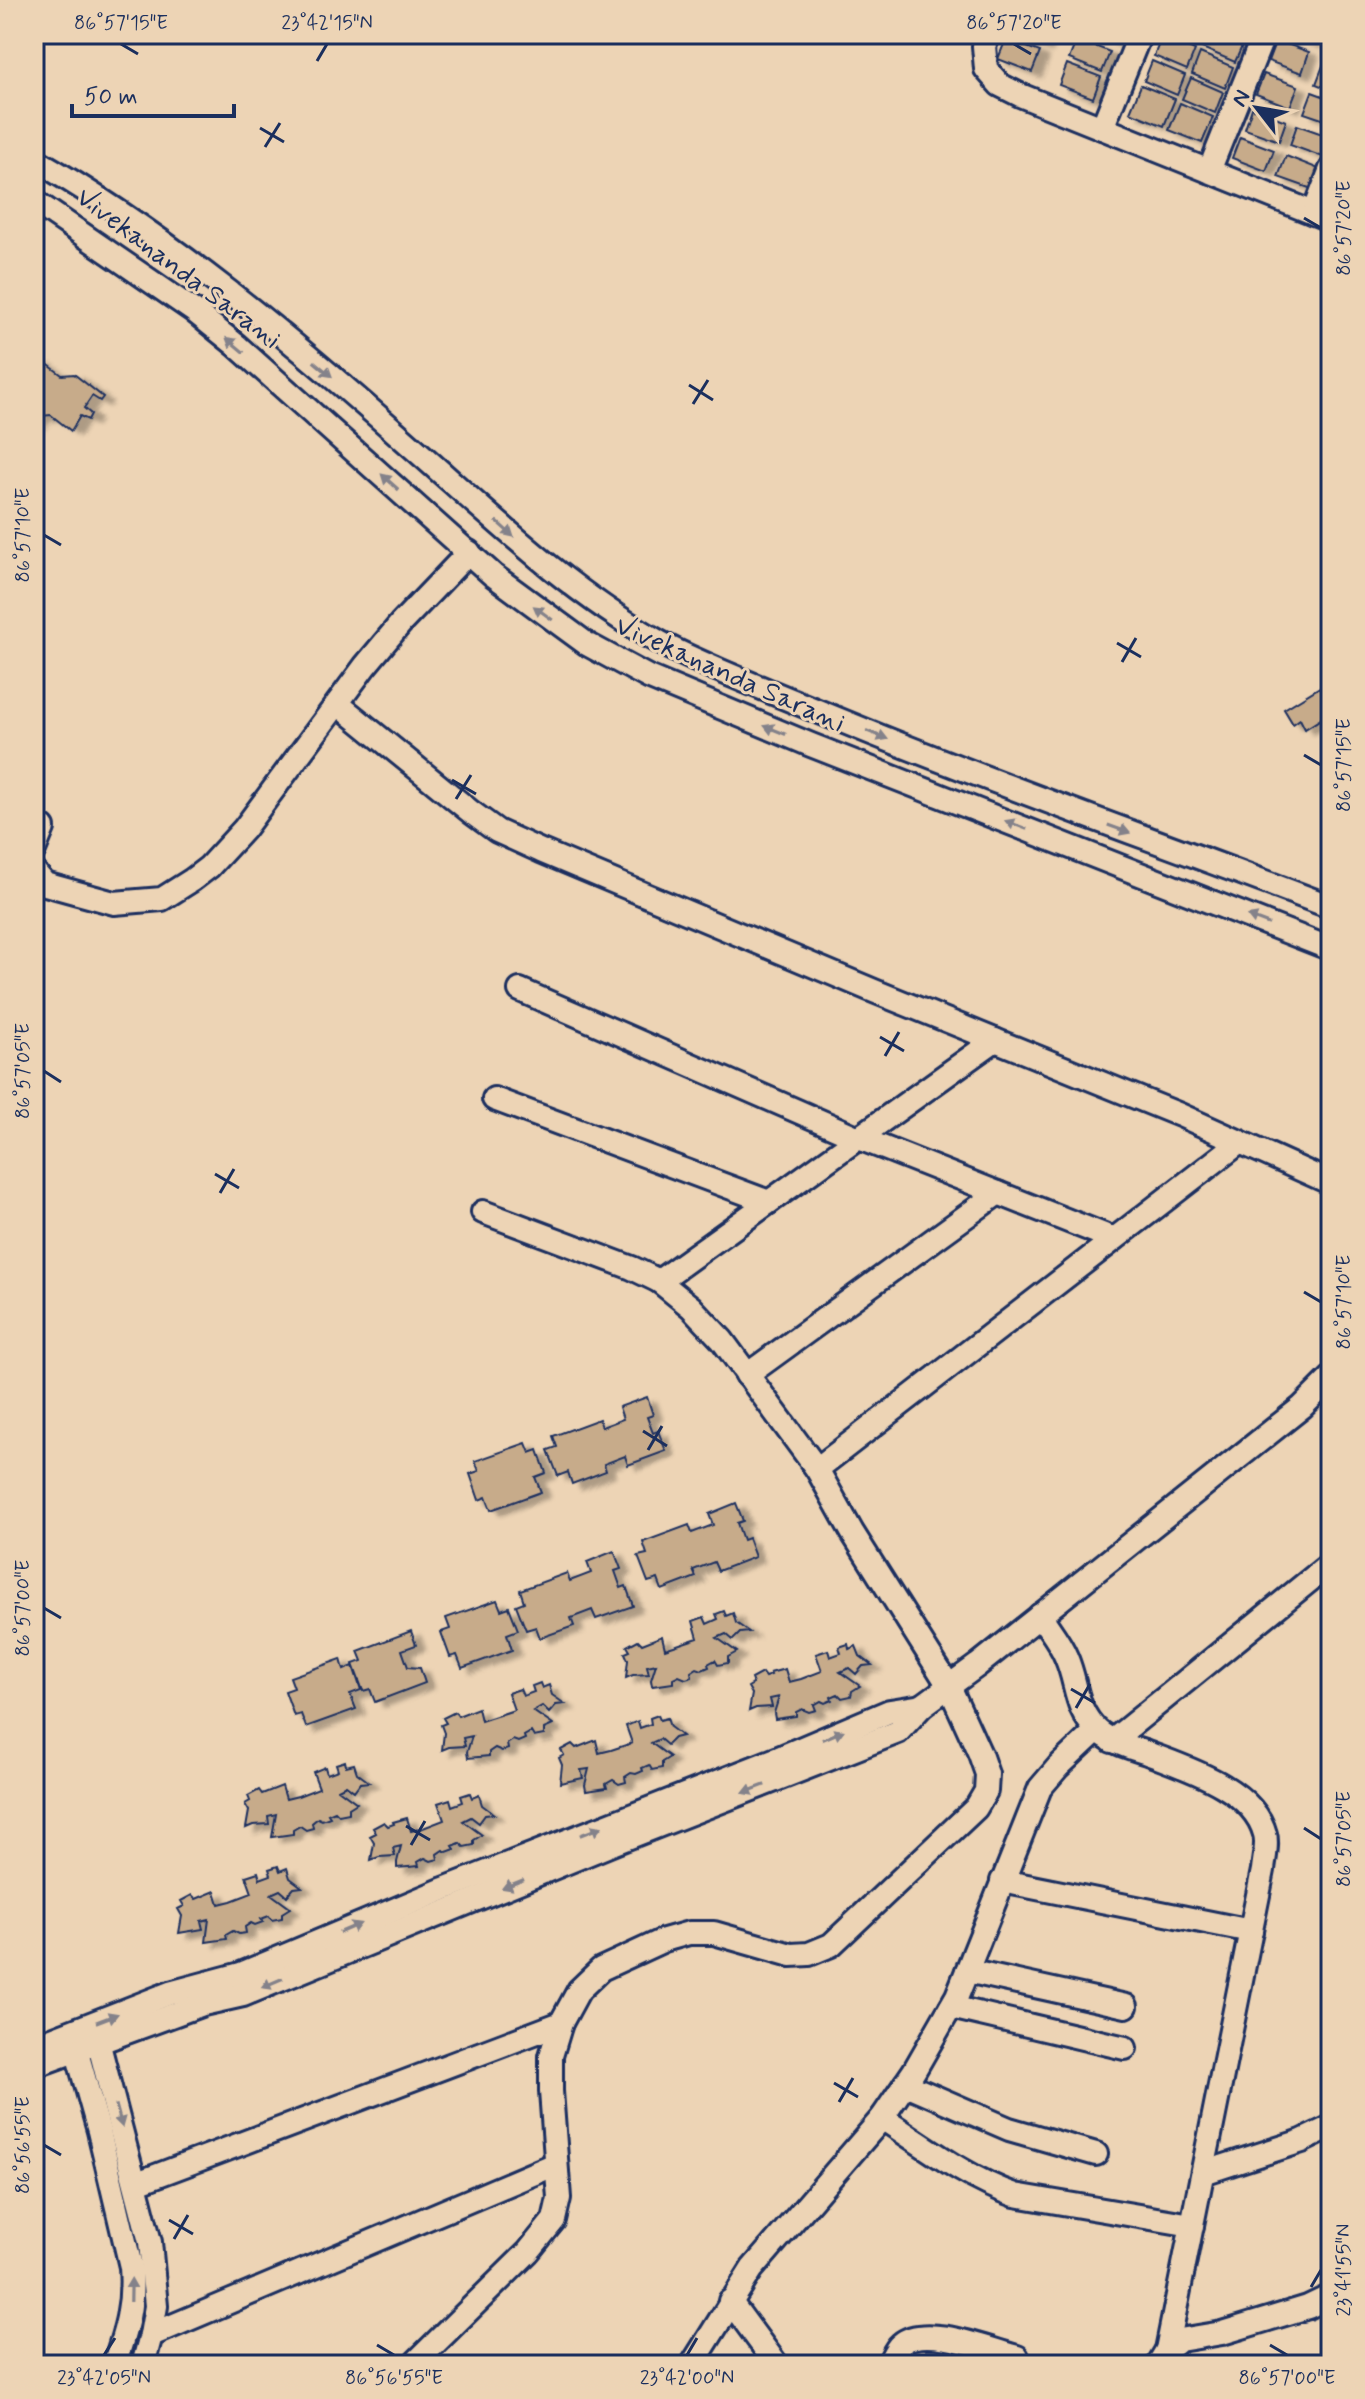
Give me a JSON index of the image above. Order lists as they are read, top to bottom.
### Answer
{
  "streets": {
    "street": ["Vivekananda Sarani"]
  },
  "scale_bar": "50 m",
  "north": "top left",
  "coordinates": [
    "86°57'15\"E",
    "23°42'15\"N",
    "86°57'20\"E",
    "86°57'10\"E",
    "86°57'05\"E",
    "86°57'00\"E",
    "86°56'55\"E",
    "23°41'55\"N",
    "23°42'05\"N",
    "23°42'00\"N"
  ]
}
